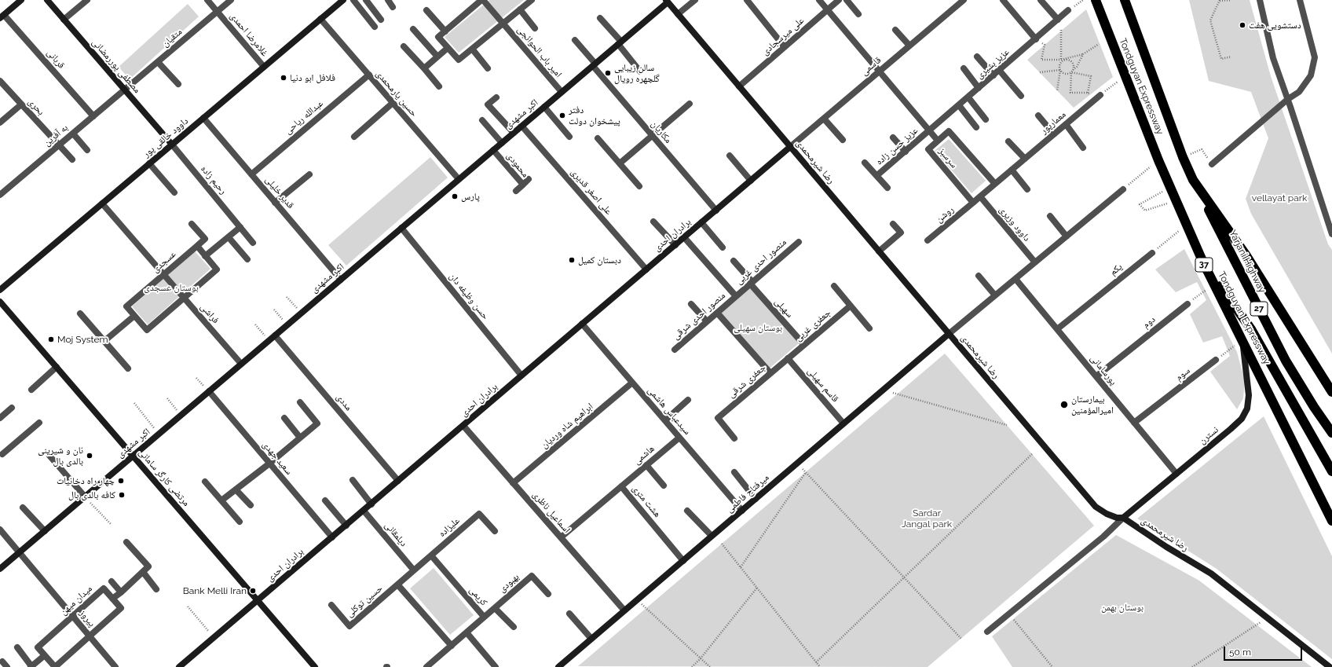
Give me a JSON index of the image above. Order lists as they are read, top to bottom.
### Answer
{
  "streets": {
    "highway": [
      "Tondguyan Expressway",
      "Yarjani Highway",
      "37",
      "27"
    ],
    "street": [
      "غلامرضا احمدی",
      "علی میرسجادی",
      "متقیان",
      "امیر باب الحوائجی",
      "قربانی",
      "عزیز بشیری",
      "مصطفی پوررمضانی",
      "قاسمی",
      "حسین یارمحمدی",
      "بحری",
      "اکبر مشهدی",
      "عبدالله ریاحی",
      "معمارپور",
      "مکاریان",
      "به آفرین",
      "داوود خالقی پور",
      "عزیز حسن زاده",
      "سرسبز",
      "رضا شیرمحمدی",
      "محمودی",
      "رحیم زاده",
      "علی اصغر قدیری",
      "قدیر خلیلی",
      "روشن",
      "داوود وزیری",
      "برادران احدی",
      "عسجدی",
      "منصور احدی غربی",
      "یکم",
      "حسن وظیفه دان",
      "سهیلی",
      "فراشی",
      "منصور احدی شرقی",
      "دوم",
      "جعفری غربی",
      "پورسامانی",
      "سوم",
      "جعفری شرقی",
      "قاسم سهیلی",
      "مددی",
      "سیدعباس هاشمی",
      "ابراهیم شاه وردیان",
      "نسترن",
      "هاشمی",
      "سعید جهدی",
      "مرتضی کارگر سامانی",
      "میرفتاح فاطمی",
      "هشت متری",
      "اسماعیل ناظری",
      "علیزاده",
      "دیلمقانی",
      "بهبودی",
      "کریمی",
      "میدان میهن",
      "حسین توکلی",
      "پیروز"
    ]
  },
  "crossings": [
    ["غلامرضا احمدی", "متقیان"],
    ["غلامرضا احمدی", "داوود خالقی پور"],
    ["علی میرسجادی", "رضا شیرمحمدی"],
    ["متقیان", "مصطفی پوررمضانی"],
    ["متقیان", "به آفرین"],
    ["امیر باب الحوائجی", "اکبر مشهدی"],
    ["قربانی", "به آفرین"],
    ["عزیز بشیری", "عزیز حسن زاده"],
    ["مصطفی پوررمضانی", "به آفرین"],
    ["مصطفی پوررمضانی", "داوود خالقی پور"],
    ["مصطفی پوررمضانی", "رحیم زاده"],
    ["قاسمی", "رضا شیرمحمدی"],
    ["قاسمی", "برادران احدی"],
    ["Tondguyan Expressway", "Yarjani Highway"],
    ["Tondguyan Expressway", "نسترن"],
    ["حسین یارمحمدی", "اکبر مشهدی"],
    ["حسین یارمحمدی", "عبدالله ریاحی"],
    ["حسین یارمحمدی", "داوود خالقی پور"],
    ["بحری", "به آفرین"],
    ["اکبر مشهدی", "مکاریان"],
    ["اکبر مشهدی", "رضا شیرمحمدی"],
    ["اکبر مشهدی", "محمودی"],
    ["اکبر مشهدی", "علی اصغر قدیری"],
    ["اکبر مشهدی", "قدیر خلیلی"],
    ["اکبر مشهدی", "حسن وظیفه دان"],
    ["اکبر مشهدی", "فراشی"],
    ["اکبر مشهدی", "مددی"],
    ["اکبر مشهدی", "سعید جهدی"],
    ["اکبر مشهدی", "مرتضی کارگر سامانی"],
    ["اکبر مشهدی", "پیروز"],
    ["عبدالله ریاحی", "قدیر خلیلی"],
    ["معمارپور", "سرسبز"],
    ["مکاریان", "برادران احدی"],
    ["داوود خالقی پور", "رحیم زاده"],
    ["داوود خالقی پور", "قدیر خلیلی"],
    ["داوود خالقی پور", "فراشی"],
    ["سرسبز", "روشن"],
    ["رضا شیرمحمدی", "برادران احدی"],
    ["رضا شیرمحمدی", "نسترن"],
    ["رضا شیرمحمدی", "میرفتاح فاطمی"],
    ["علی اصغر قدیری", "برادران احدی"],
    ["برادران احدی", "حسن وظیفه دان"],
    ["برادران احدی", "مددی"],
    ["برادران احدی", "سیدعباس هاشمی"],
    ["برادران احدی", "سعید جهدی"],
    ["برادران احدی", "مرتضی کارگر سامانی"],
    ["برادران احدی", "اسماعیل ناظری"],
    ["برادران احدی", "دیلمقانی"],
    ["عسجدی", "فراشی"],
    ["منصور احدی غربی", "سهیلی"],
    ["منصور احدی غربی", "منصور احدی شرقی"],
    ["یکم", "پورسامانی"],
    ["سهیلی", "جعفری غربی"],
    ["دوم", "پورسامانی"],
    ["جعفری غربی", "جعفری شرقی"],
    ["جعفری غربی", "قاسم سهیلی"],
    ["پورسامانی", "سوم"],
    ["پورسامانی", "نسترن"],
    ["جعفری شرقی", "قاسم سهیلی"],
    ["قاسم سهیلی", "میرفتاح فاطمی"],
    ["سیدعباس هاشمی", "ابراهیم شاه وردیان"],
    ["سیدعباس هاشمی", "هاشمی"],
    ["سیدعباس هاشمی", "میرفتاح فاطمی"],
    ["ابراهیم شاه وردیان", "اسماعیل ناظری"],
    ["هاشمی", "هشت متری"],
    ["میرفتاح فاطمی", "هشت متری"],
    ["میرفتاح فاطمی", "اسماعیل ناظری"],
    ["هشت متری", "اسماعیل ناظری"],
    ["علیزاده", "کریمی"],
    ["بهبودی", "کریمی"],
    ["میدان میهن", "پیروز"]
  ],
  "parks": [
    "vellayat park",
    "بوستان عسجدی",
    "بوستان سهیلی",
    "Sardar Jangal park",
    "بوستان بهمن"
  ],
  "places": [
    "دستشویی هفت",
    "سالن زیبایی گلچهره رویال",
    "فلافل ابو دنیا",
    "دفتر پیشخوان دولت",
    "پارس",
    "دبستان کمیل",
    "Moj System",
    "بیمارستان امیرالمؤمنین",
    "نان و شیرینی بالدی بال",
    "چهار راه دخانیات",
    "کافه بالدی بال",
    "Bank Melli Iran"
  ],
  "scale_bar": "50 m"
}
